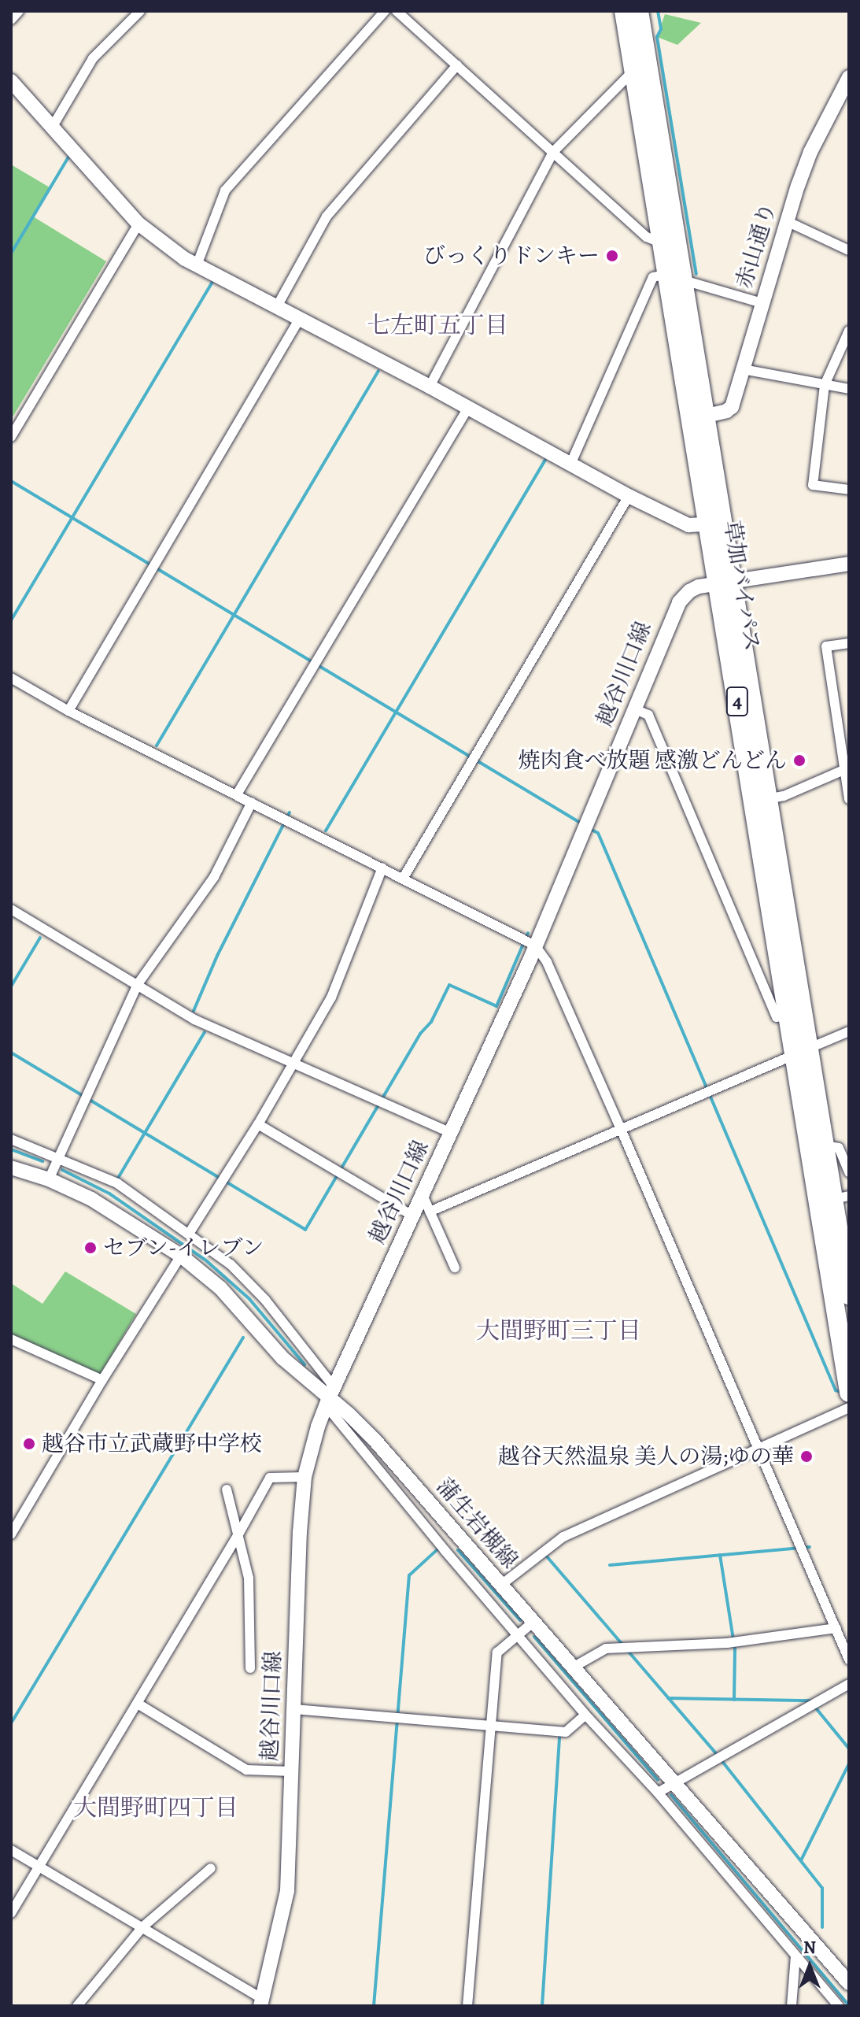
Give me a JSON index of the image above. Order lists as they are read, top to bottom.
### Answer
{
  "streets": {
    "highway": ["草加バイパス", "4"],
    "main road": ["赤山通り", "越谷川口線", "蒲生岩槻線"]
  },
  "crossings": [
    ["赤山通り", "草加バイパス"],
    ["草加バイパス", "越谷川口線"],
    ["越谷川口線", "蒲生岩槻線"]
  ],
  "districts": ["七左町五丁目", "大間野町三丁目", "大間野町四丁目"],
  "places": [
    "びっくりドンキー",
    "焼肉食べ放題 感激どんどん",
    "セブン-イレブン",
    "越谷市立武蔵野中学校",
    "越谷天然温泉 美人の湯;ゆの華"
  ],
  "north": "top"
}
